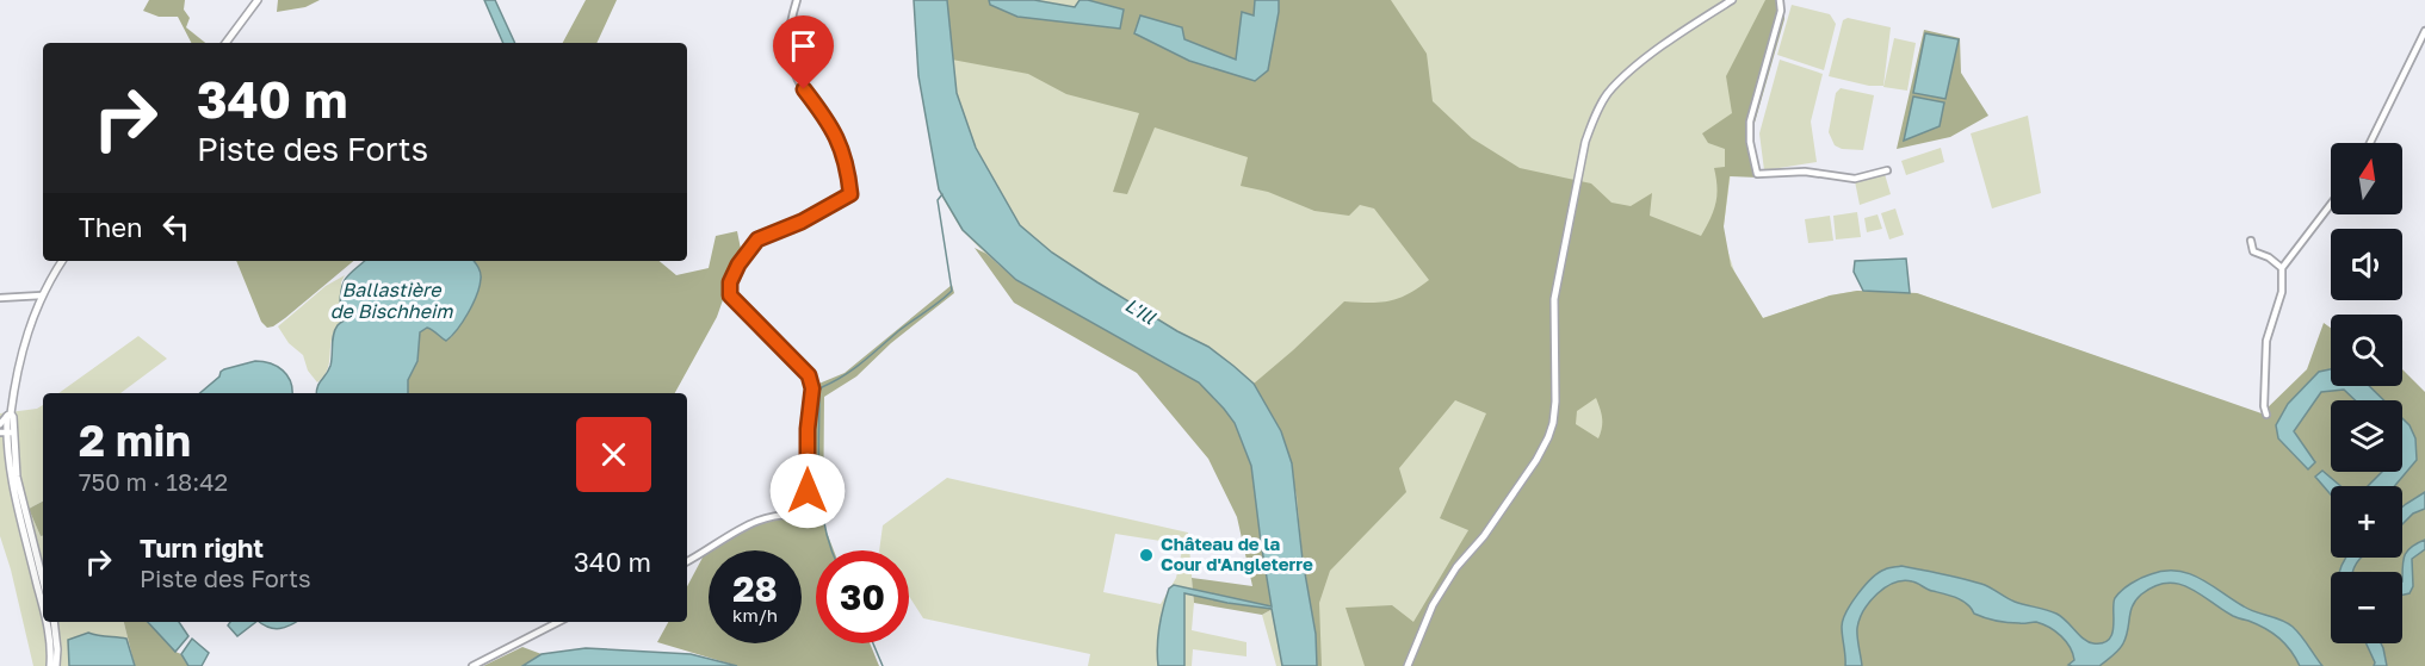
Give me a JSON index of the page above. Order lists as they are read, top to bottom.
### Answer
{
  "water": ["Ballastière de Bischheim", "L'Ill"],
  "places": ["Château de la Cour d'Angleterre"],
  "north": "top",
  "page": {
    "turn": ["340 m", "Piste des Forts"],
    "map_buttons": ["+", "−"],
    "then": "Then",
    "heading": ["2 min", "750 m · 18:42"],
    "list": [
      {
        "name": "Turn right",
        "note": "Piste des Forts",
        "value": "340 m"
      }
    ],
    "speed": "28 km/h",
    "limit": "30"
  }
}
